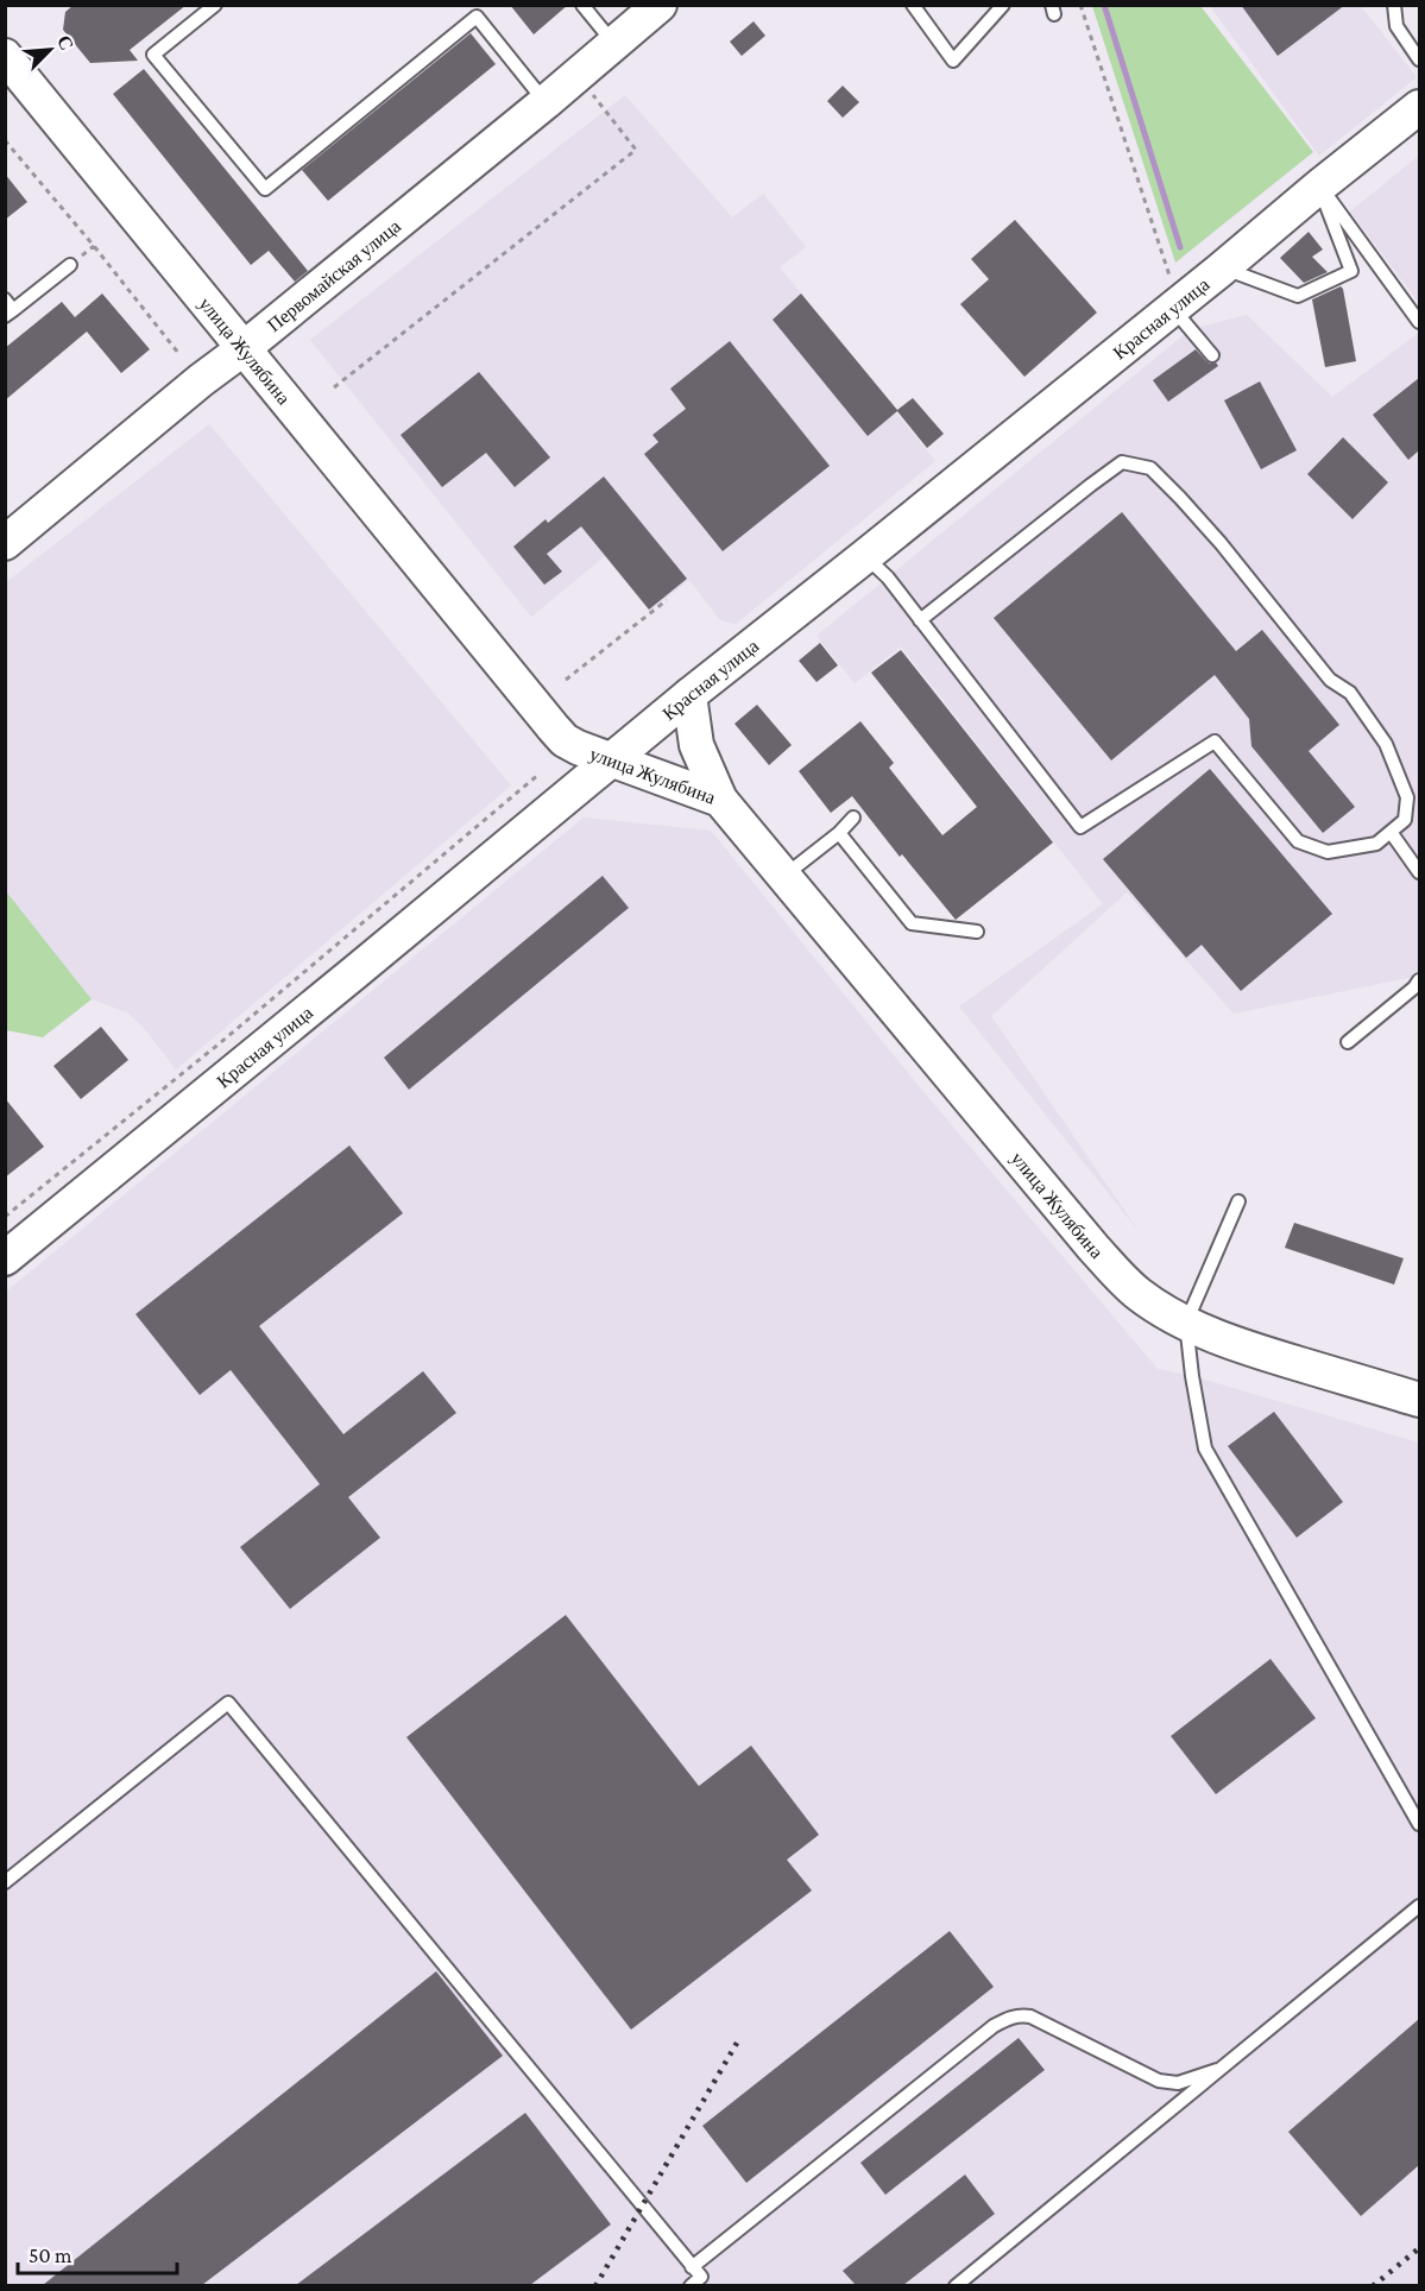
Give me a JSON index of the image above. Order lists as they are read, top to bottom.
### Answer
{
  "streets": {
    "main road": ["Первомайская улица", "Красная улица", "улица Жулябина"]
  },
  "crossings": [
    ["Первомайская улица", "улица Жулябина"],
    ["Красная улица", "улица Жулябина"]
  ],
  "scale_bar": "50 m",
  "north": "top right"
}
